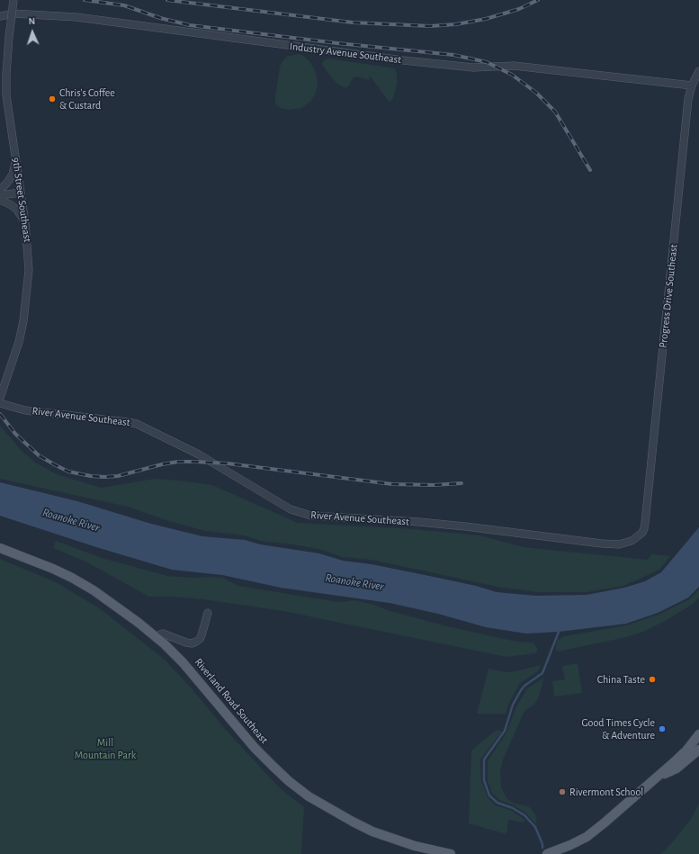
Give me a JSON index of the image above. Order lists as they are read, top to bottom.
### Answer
{
  "streets": {
    "main road": ["Riverland Road Southeast"],
    "street": [
      "Industry Avenue Southeast",
      "9th Street Southeast",
      "Progress Drive Southeast",
      "River Avenue Southeast"
    ]
  },
  "crossings": [
    ["Industry Avenue Southeast", "Progress Drive Southeast"],
    ["Progress Drive Southeast", "River Avenue Southeast"]
  ],
  "water": ["Roanoke River"],
  "parks": ["Mill Mountain Park"],
  "places": [
    "Chris's Coffee & Custard",
    "China Taste",
    "Good Times Cycle & Adventure",
    "Rivermont School"
  ],
  "north": "top"
}
